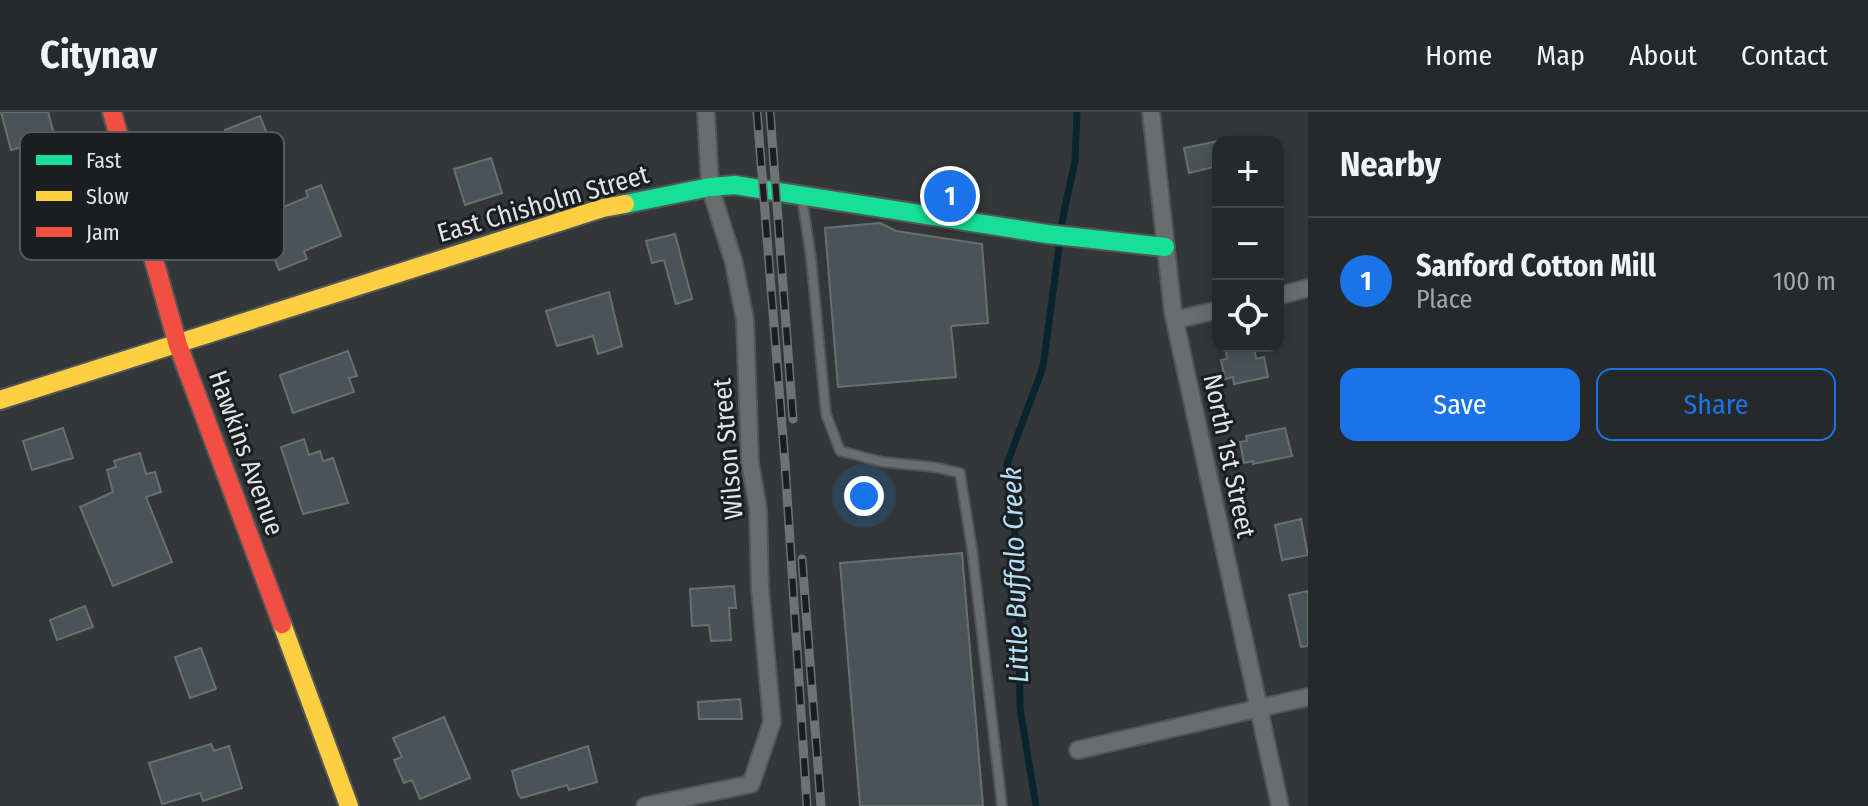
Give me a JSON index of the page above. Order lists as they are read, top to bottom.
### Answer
{
  "streets": {
    "street": [
      "East Chisholm Street",
      "Wilson Street",
      "Hawkins Avenue",
      "North 1st Street"
    ]
  },
  "crossings": [
    ["East Chisholm Street", "Wilson Street"],
    ["East Chisholm Street", "Hawkins Avenue"],
    ["East Chisholm Street", "North 1st Street"]
  ],
  "water": ["Little Buffalo Creek"],
  "legend": ["Fast", "Slow", "Jam"],
  "page": {
    "header": "Citynav",
    "nav": [
      "Home",
      "Map",
      "About",
      "Contact"
    ],
    "heading": "Nearby",
    "map_buttons": ["+", "−"],
    "pins": "1",
    "list": [
      {
        "mark": "1",
        "name": "Sanford Cotton Mill",
        "note": "Place",
        "value": "100 m"
      }
    ],
    "buttons": ["Save", "Share"]
  }
}
